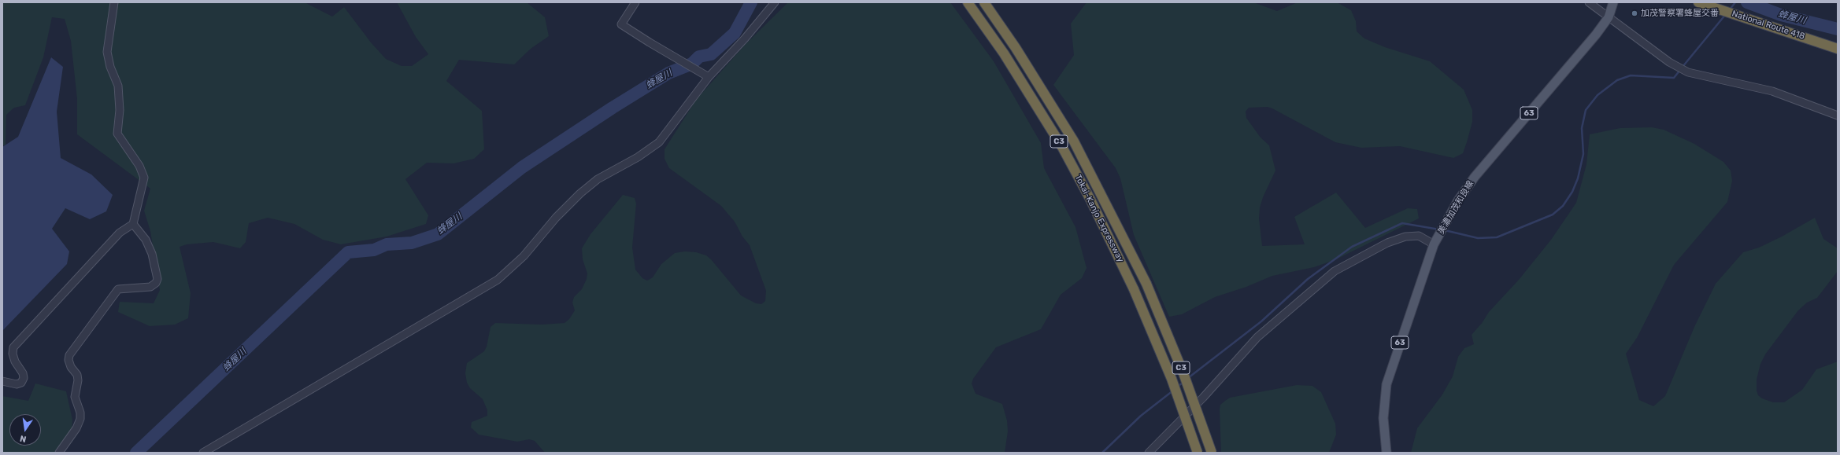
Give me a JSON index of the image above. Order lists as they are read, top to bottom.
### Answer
{
  "streets": {
    "highway": ["National Route 418", "C3", "Tokai-Kanjo Expressway"],
    "main road": ["63", "美濃加茂和良線"]
  },
  "water": ["蜂屋川"],
  "places": ["加茂警察署蜂屋交番"],
  "north": "bottom"
}
